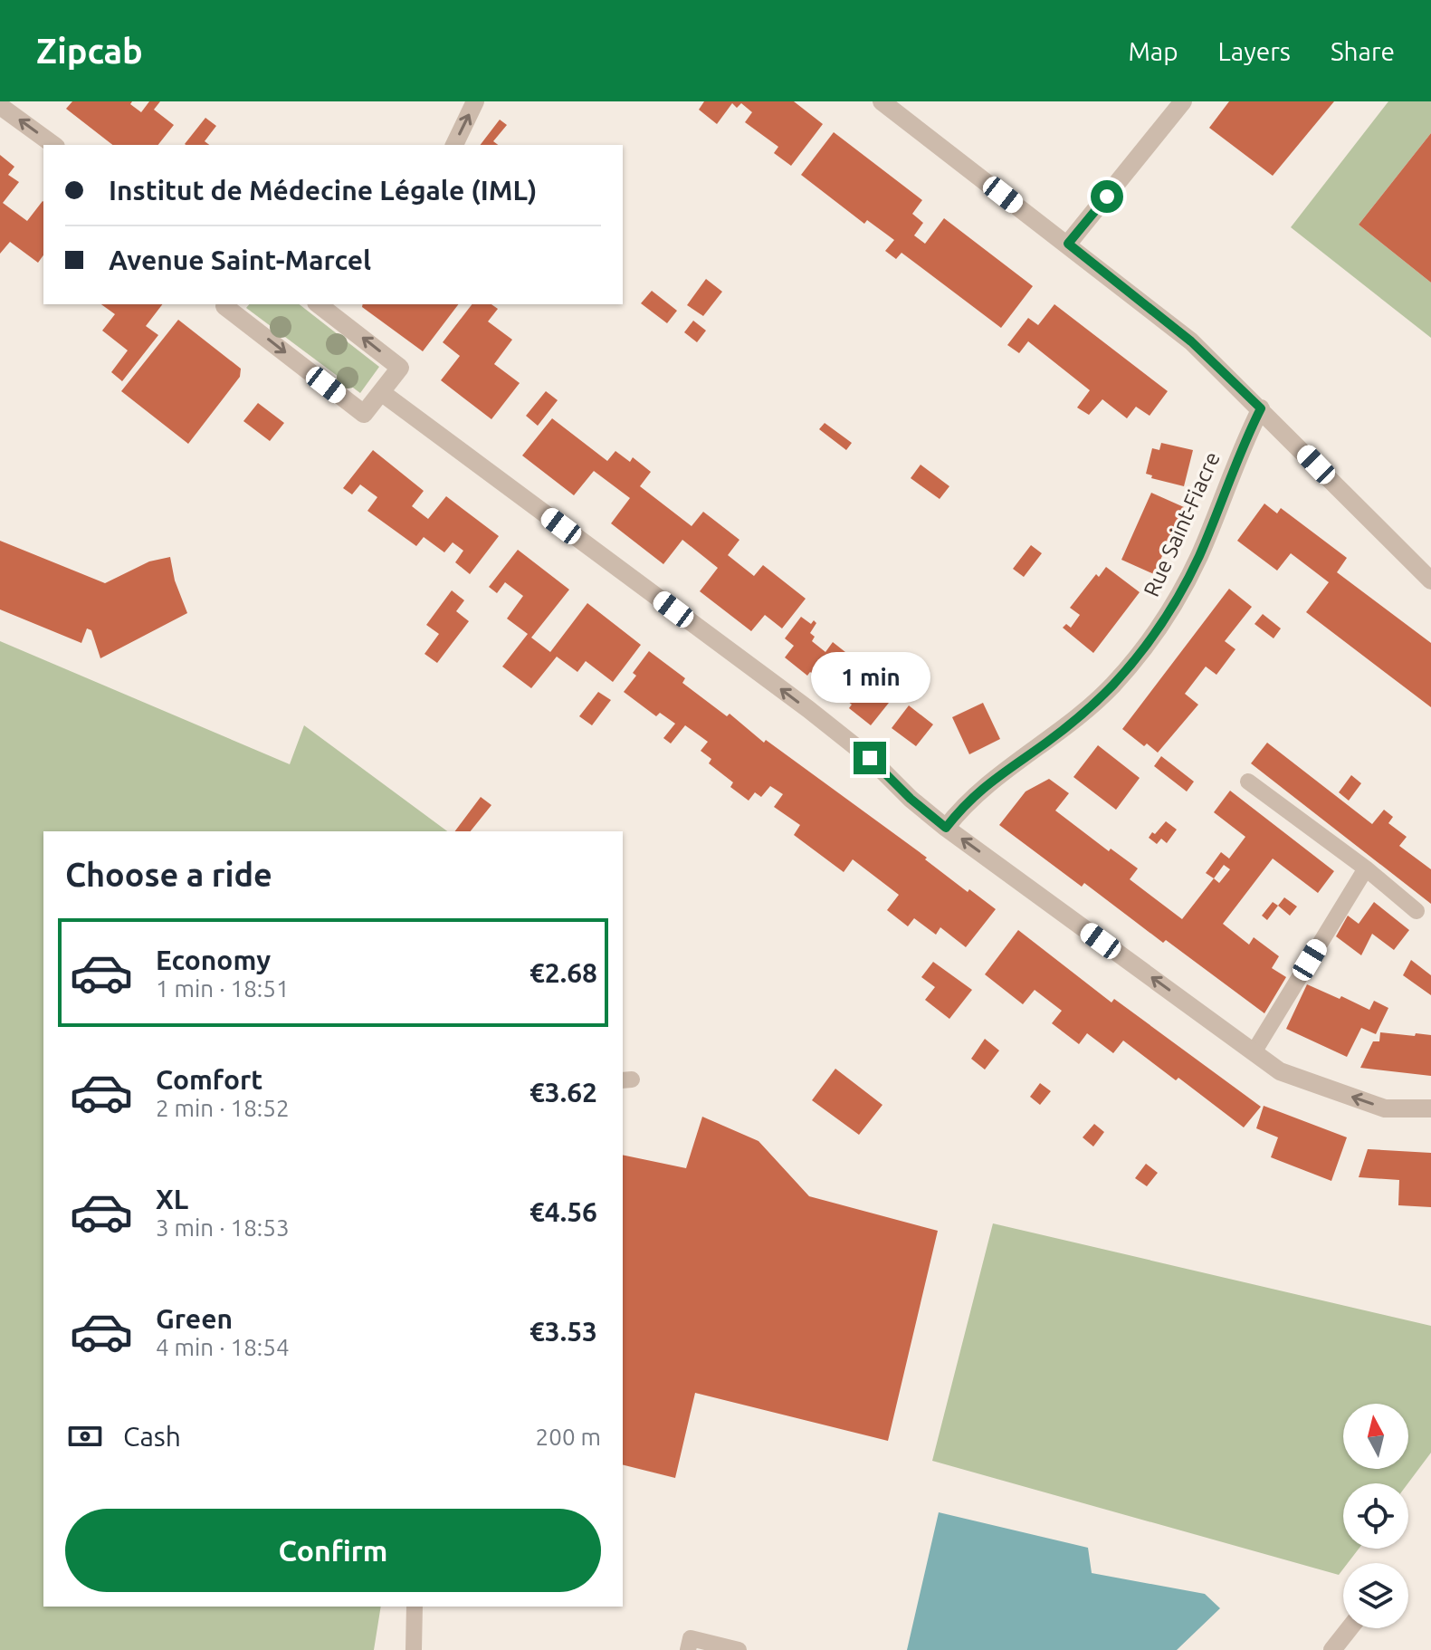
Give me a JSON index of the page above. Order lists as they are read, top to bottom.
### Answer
{
  "streets": {
    "street": ["Rue Saint-Fiacre"]
  },
  "north": "top",
  "page": {
    "header": "Zipcab",
    "nav": ["Map", "Layers", "Share"],
    "banner": ["Institut de Médecine Légale (IML)", "Avenue Saint-Marcel"],
    "bubble": "1 min",
    "heading": "Choose a ride",
    "list": [
      {
        "name": "Economy",
        "note": "1 min · 18:51",
        "value": "€2.68"
      },
      {
        "name": "Comfort",
        "note": "2 min · 18:52",
        "value": "€3.62"
      },
      {
        "name": "XL",
        "note": "3 min · 18:53",
        "value": "€4.56"
      },
      {
        "name": "Green",
        "note": "4 min · 18:54",
        "value": "€3.53"
      }
    ],
    "pay": ["Cash", "200 m"],
    "buttons": "Confirm"
  }
}
